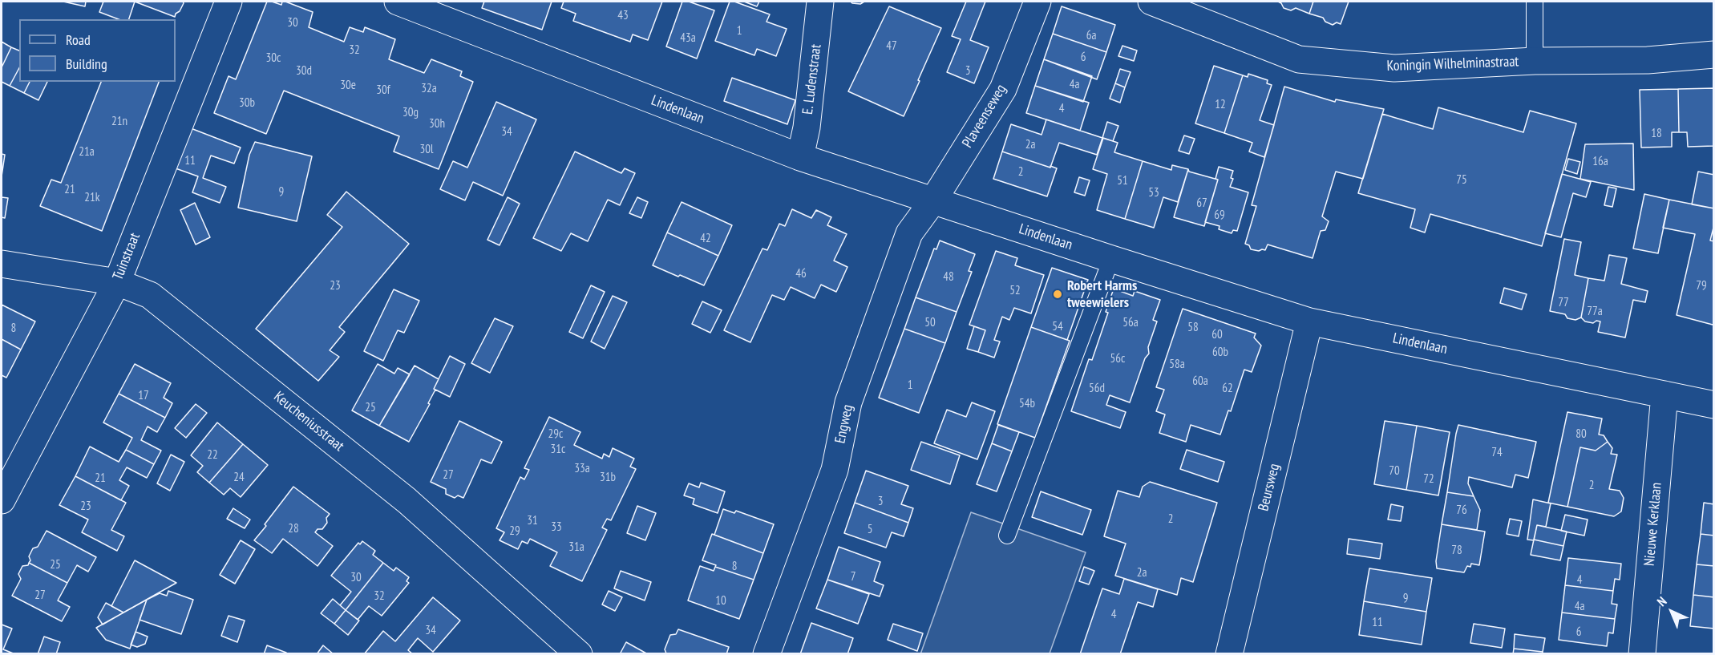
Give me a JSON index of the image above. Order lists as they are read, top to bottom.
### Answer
{
  "streets": {
    "street": [
      "Koningin Wilhelminastraat",
      "E. Ludenstraat",
      "Lindenlaan",
      "Plaveenseweg",
      "Tuinstraat",
      "Keucheniusstraat",
      "Engweg",
      "Beursweg",
      "Nieuwe Kerklaan"
    ]
  },
  "crossings": [
    ["E. Ludenstraat", "Lindenlaan"],
    ["Lindenlaan", "Plaveenseweg"],
    ["Lindenlaan", "Engweg"],
    ["Lindenlaan", "Beursweg"],
    ["Lindenlaan", "Nieuwe Kerklaan"],
    ["Plaveenseweg", "Engweg"],
    ["Tuinstraat", "Keucheniusstraat"]
  ],
  "places": ["Robert Harms tweewielers"],
  "house_numbers": [
    "43",
    "30",
    "1",
    "6a",
    "43a",
    "47",
    "32",
    "6",
    "30c",
    "30d",
    "3",
    "4a",
    "30e",
    "32a",
    "30f",
    "30b",
    "12",
    "4",
    "30g",
    "21n",
    "30h",
    "34",
    "18",
    "2a",
    "30l",
    "21a",
    "11",
    "16a",
    "2",
    "75",
    "51",
    "21",
    "9",
    "53",
    "21k",
    "67",
    "69",
    "42",
    "46",
    "48",
    "23",
    "79",
    "52",
    "77",
    "77a",
    "50",
    "56a",
    "54",
    "58",
    "8",
    "60",
    "60b",
    "56c",
    "58a",
    "60a",
    "1",
    "56d",
    "62",
    "17",
    "54b",
    "25",
    "29c",
    "80",
    "31c",
    "74",
    "22",
    "33a",
    "70",
    "27",
    "24",
    "31b",
    "21",
    "72",
    "2",
    "3",
    "23",
    "76",
    "2",
    "31",
    "33",
    "28",
    "5",
    "29",
    "31a",
    "78",
    "25",
    "8",
    "2a",
    "7",
    "30",
    "4",
    "27",
    "32",
    "9",
    "10",
    "4a",
    "4",
    "11",
    "34",
    "6"
  ],
  "legend": ["Road", "Building"],
  "north": "top left"
}
